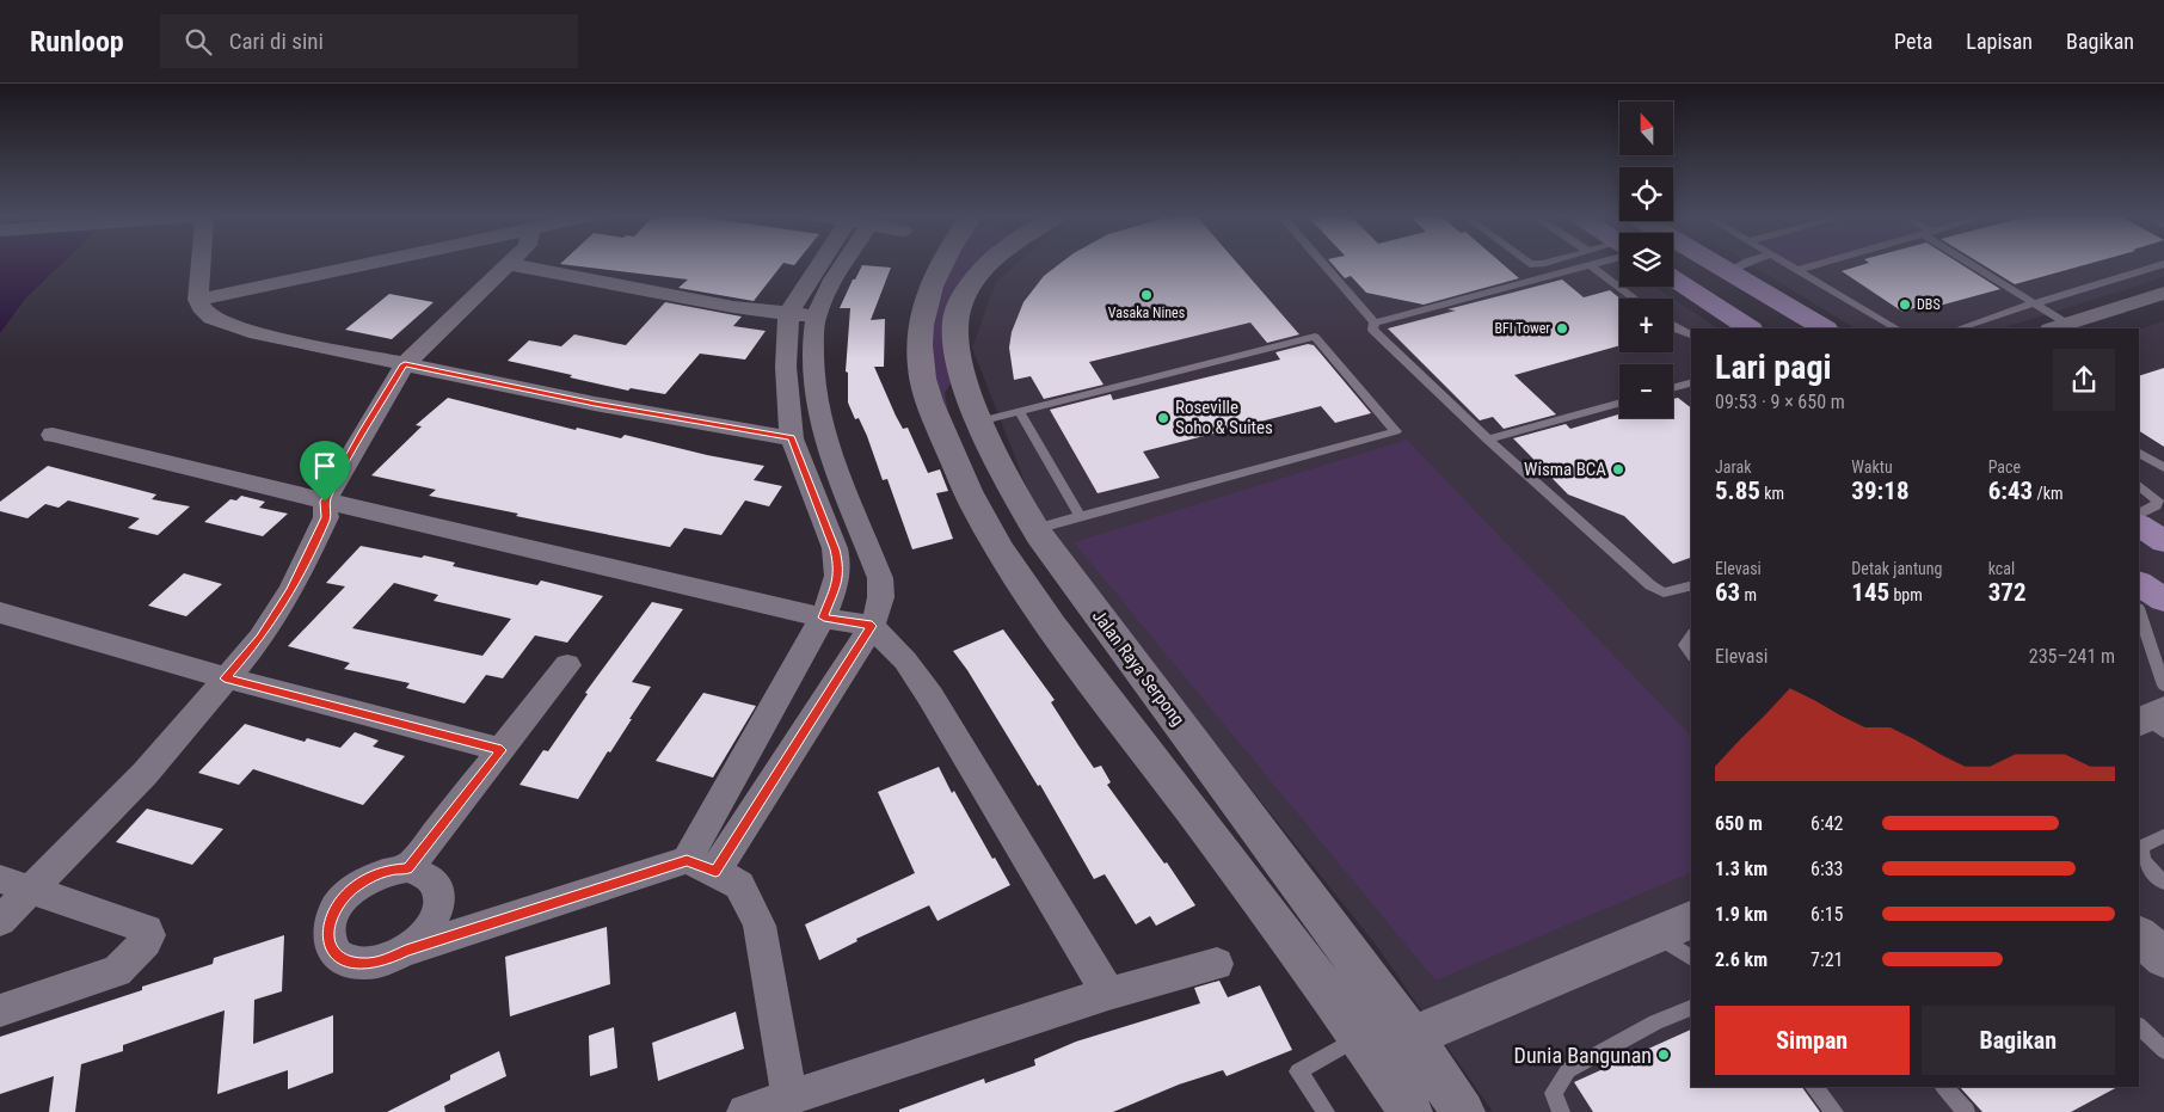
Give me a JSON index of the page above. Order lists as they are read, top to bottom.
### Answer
{
  "streets": {
    "main road": ["Jalan Raya Serpong"]
  },
  "places": [
    "Vasaka Nines",
    "DBS",
    "BFI Tower",
    "Roseville Soho & Suites",
    "Wisma BCA",
    "Dunia Bangunan"
  ],
  "north": "top",
  "page": {
    "header": "Runloop",
    "search": "Cari di sini",
    "nav": ["Peta", "Lapisan", "Bagikan"],
    "map_buttons": ["+", "−"],
    "heading": ["Lari pagi", "09:53 · 9 × 650 m"],
    "stats": [
      ["Jarak", "5.85 km"],
      ["Waktu", "39:18"],
      ["Pace", "6:43 /km"],
      ["Elevasi", "63 m"],
      ["Detak jantung", "145 bpm"],
      ["kcal", "372"]
    ],
    "chart": ["Elevasi", "235–241 m"],
    "list": [
      {
        "name": "650 m",
        "note": "6:42"
      },
      {
        "name": "1.3 km",
        "note": "6:33"
      },
      {
        "name": "1.9 km",
        "note": "6:15"
      },
      {
        "name": "2.6 km",
        "note": "7:21"
      }
    ],
    "buttons": ["Simpan", "Bagikan"]
  }
}
